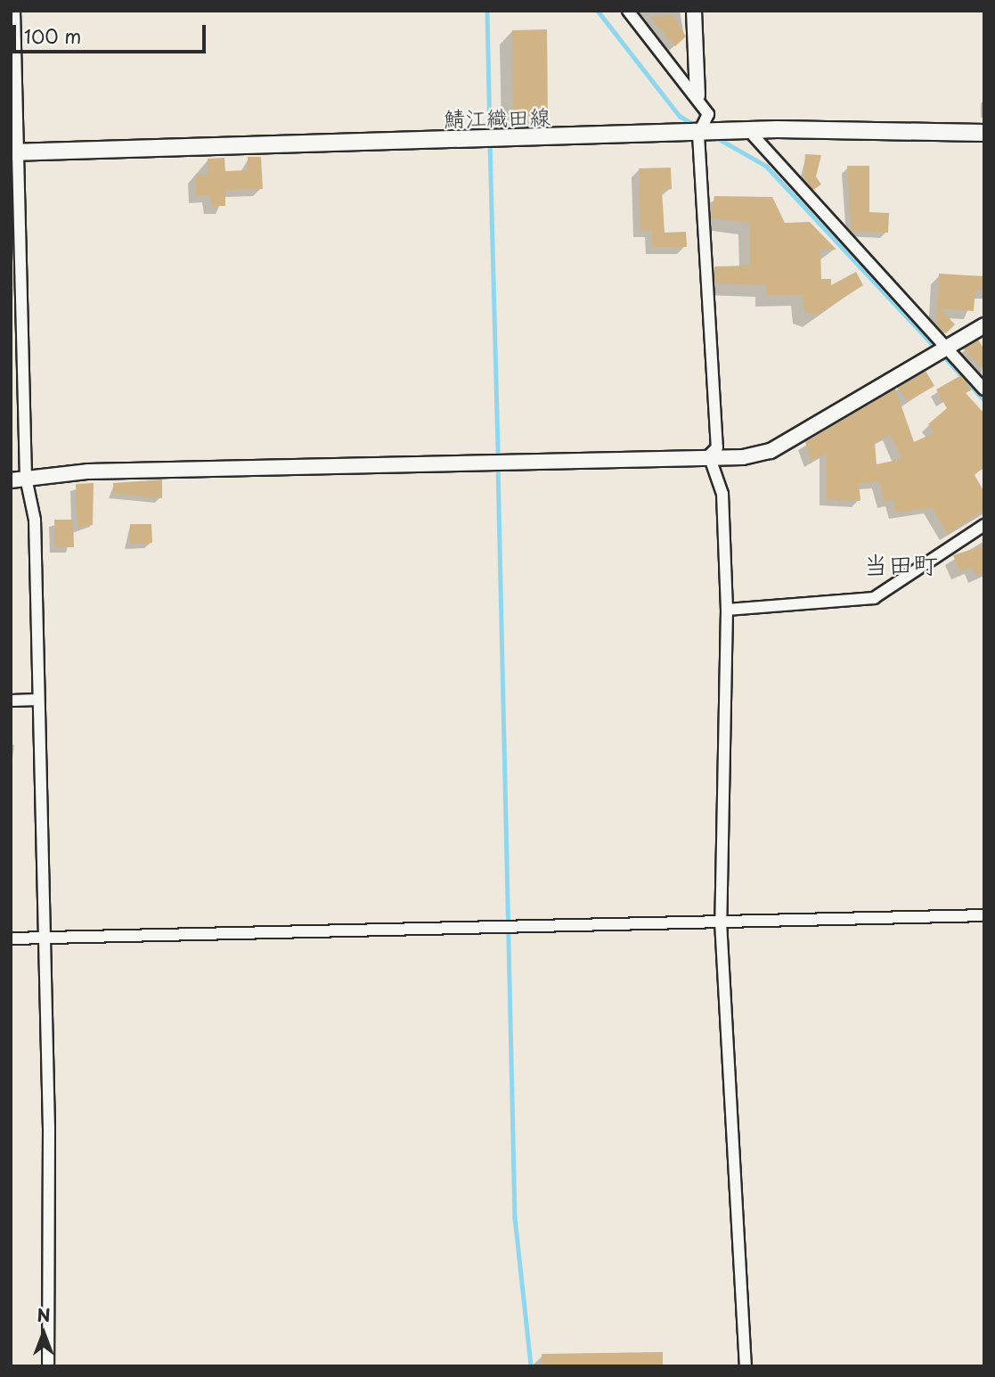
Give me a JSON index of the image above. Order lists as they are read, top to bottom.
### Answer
{
  "streets": {
    "main road": ["鯖江織田線"]
  },
  "districts": ["当田町"],
  "scale_bar": "100 m",
  "north": "top"
}
